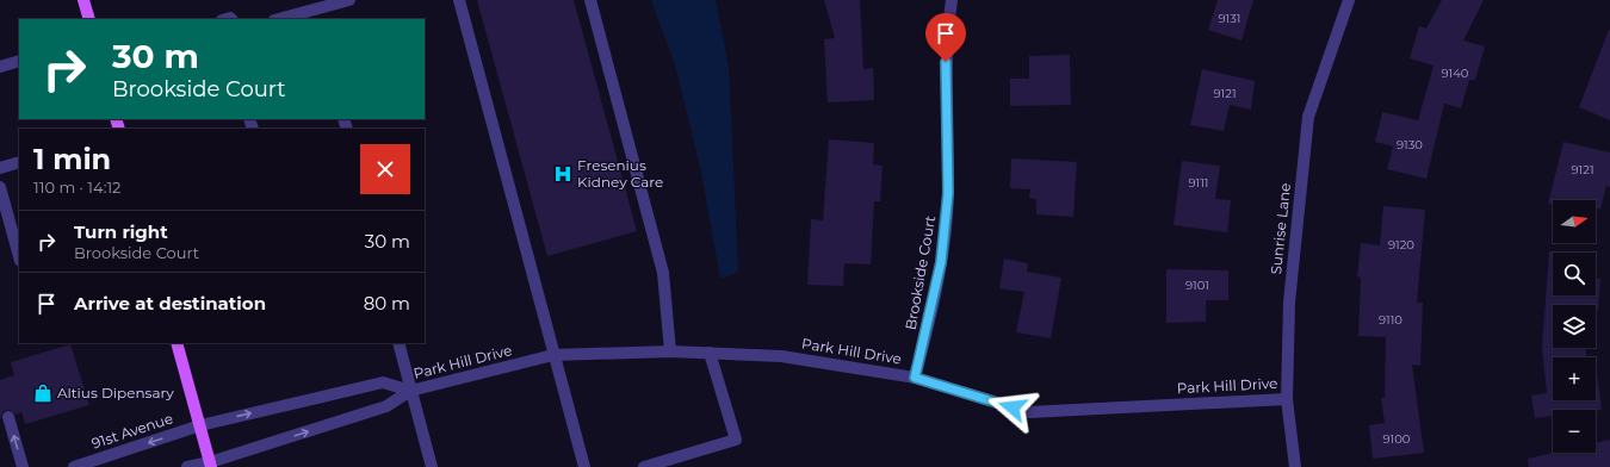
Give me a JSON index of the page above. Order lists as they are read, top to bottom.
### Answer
{
  "streets": {
    "street": [
      "Sunrise Lane",
      "Brookside Court",
      "Park Hill Drive",
      "91st Avenue"
    ]
  },
  "crossings": [
    ["Sunrise Lane", "Park Hill Drive"],
    ["Brookside Court", "Park Hill Drive"],
    ["Park Hill Drive", "91st Avenue"]
  ],
  "one_way": ["91st Avenue"],
  "places": {
    "hospital": ["Fresenius Kidney Care"],
    "shop": ["Altius Dipensary"]
  },
  "house_numbers": [
    "9131",
    "9140",
    "9121",
    "9130",
    "9121",
    "9111",
    "9120",
    "9101",
    "9110",
    "9100"
  ],
  "north": "right",
  "page": {
    "turn": ["30 m", "Brookside Court"],
    "heading": ["1 min", "110 m · 14:12"],
    "map_buttons": ["+", "−"],
    "list": [
      {
        "name": "Turn right",
        "note": "Brookside Court",
        "value": "30 m"
      },
      {
        "name": "Arrive at destination",
        "value": "80 m"
      }
    ]
  }
}
